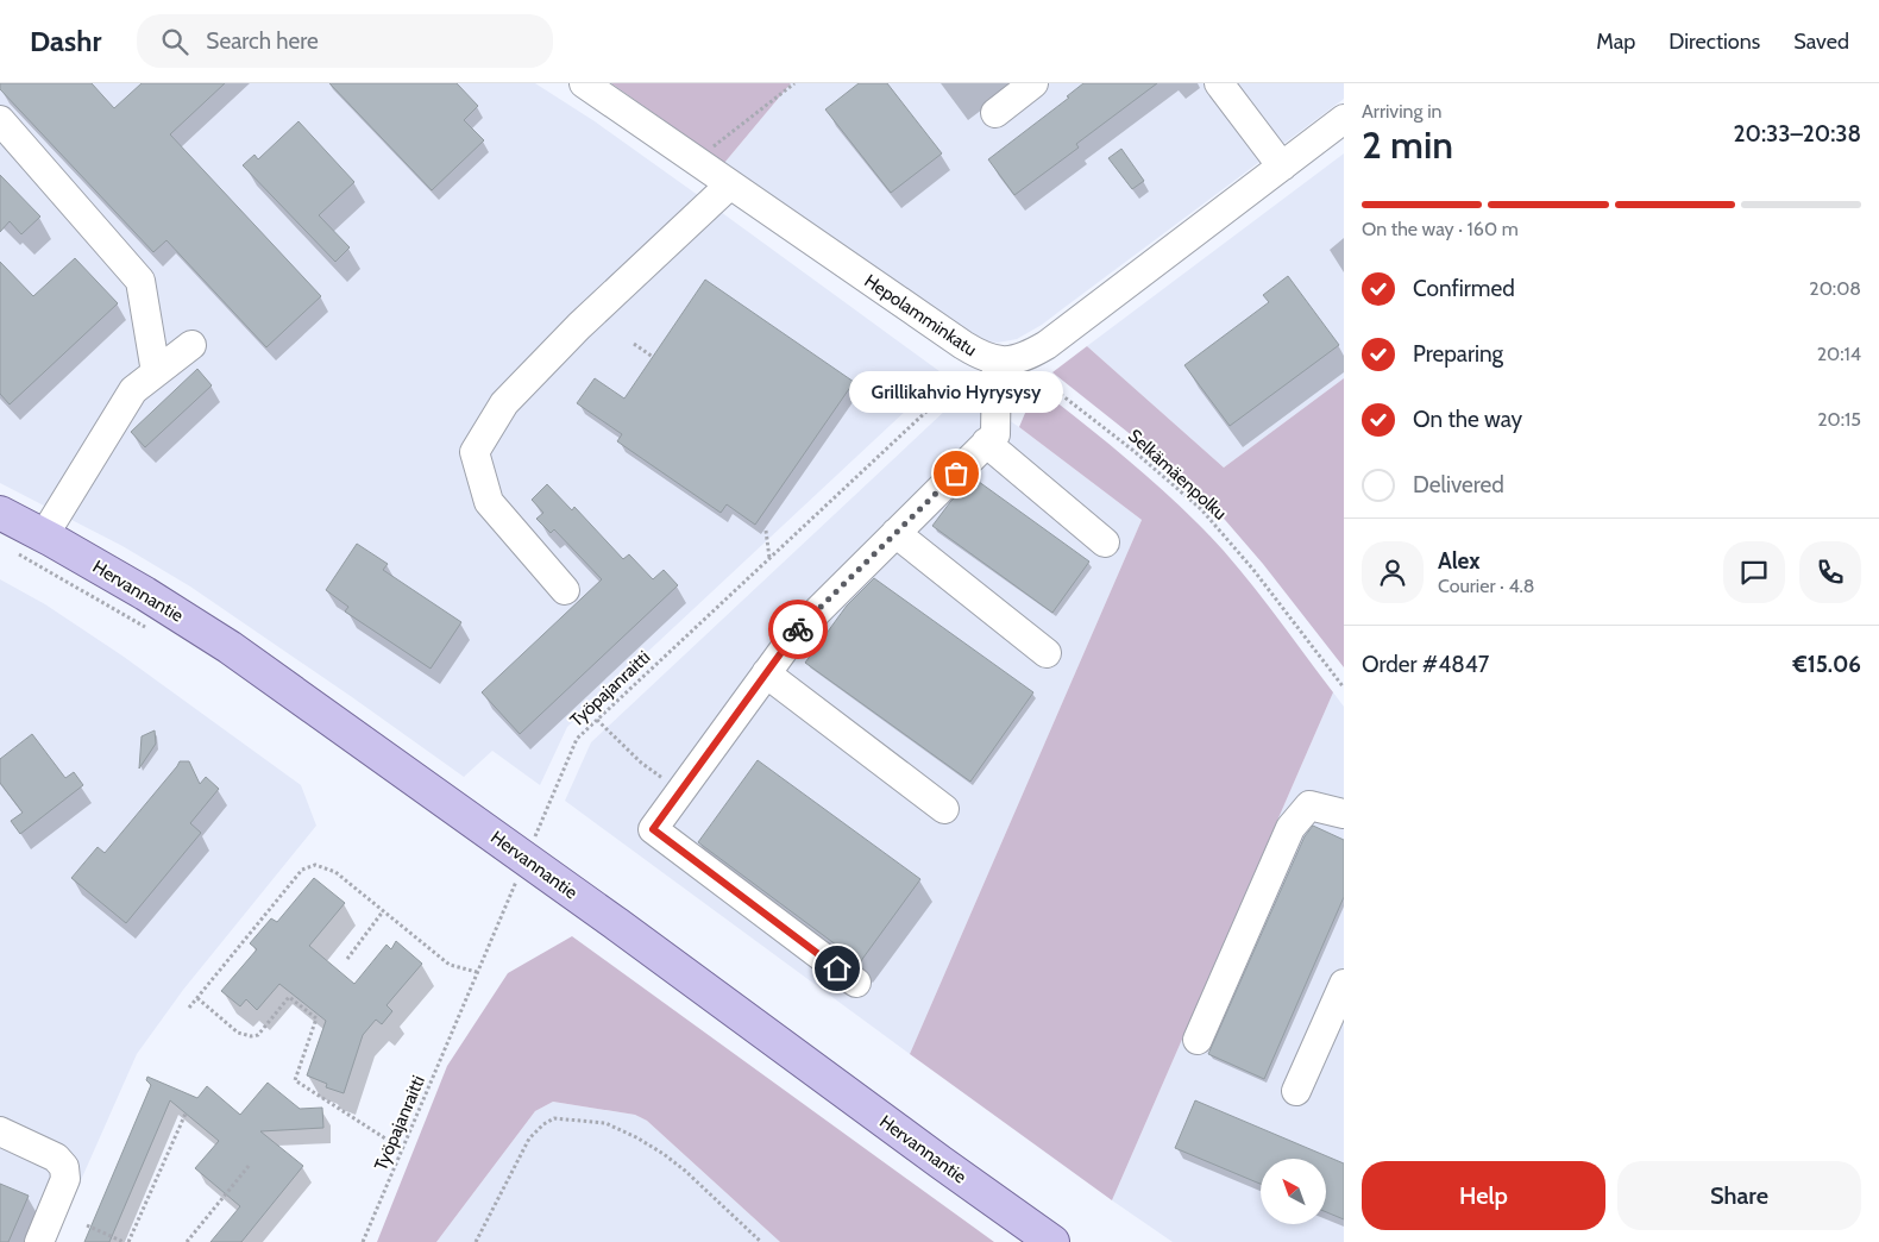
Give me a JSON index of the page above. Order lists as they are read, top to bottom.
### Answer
{
  "streets": {
    "main road": ["Hervannantie"],
    "street": ["Hepolamminkatu"],
    "path": ["Selkämäenpolku", "Työpajanraitti"]
  },
  "crossings": [
    ["Hepolamminkatu", "Selkämäenpolku"],
    ["Hepolamminkatu", "Työpajanraitti"],
    ["Selkämäenpolku", "Työpajanraitti"],
    ["Hervannantie", "Työpajanraitti"]
  ],
  "places": ["Grillikahvio Hyrysysy"],
  "north": "top left",
  "page": {
    "header": "Dashr",
    "search": "Search here",
    "nav": ["Map", "Directions", "Saved"],
    "heading": ["2 min", "Arriving in", "20:33–20:38"],
    "panel": [
      "Alex",
      "Courier · 4.8",
      "Order #4847",
      "€15.06"
    ],
    "bar": "On the way · 160 m",
    "list": [
      ["Confirmed", "20:08"],
      ["Preparing", "20:14"],
      ["On the way", "20:15"],
      "Delivered"
    ],
    "bubble": "Grillikahvio Hyrysysy",
    "buttons": ["Help", "Share"]
  }
}
